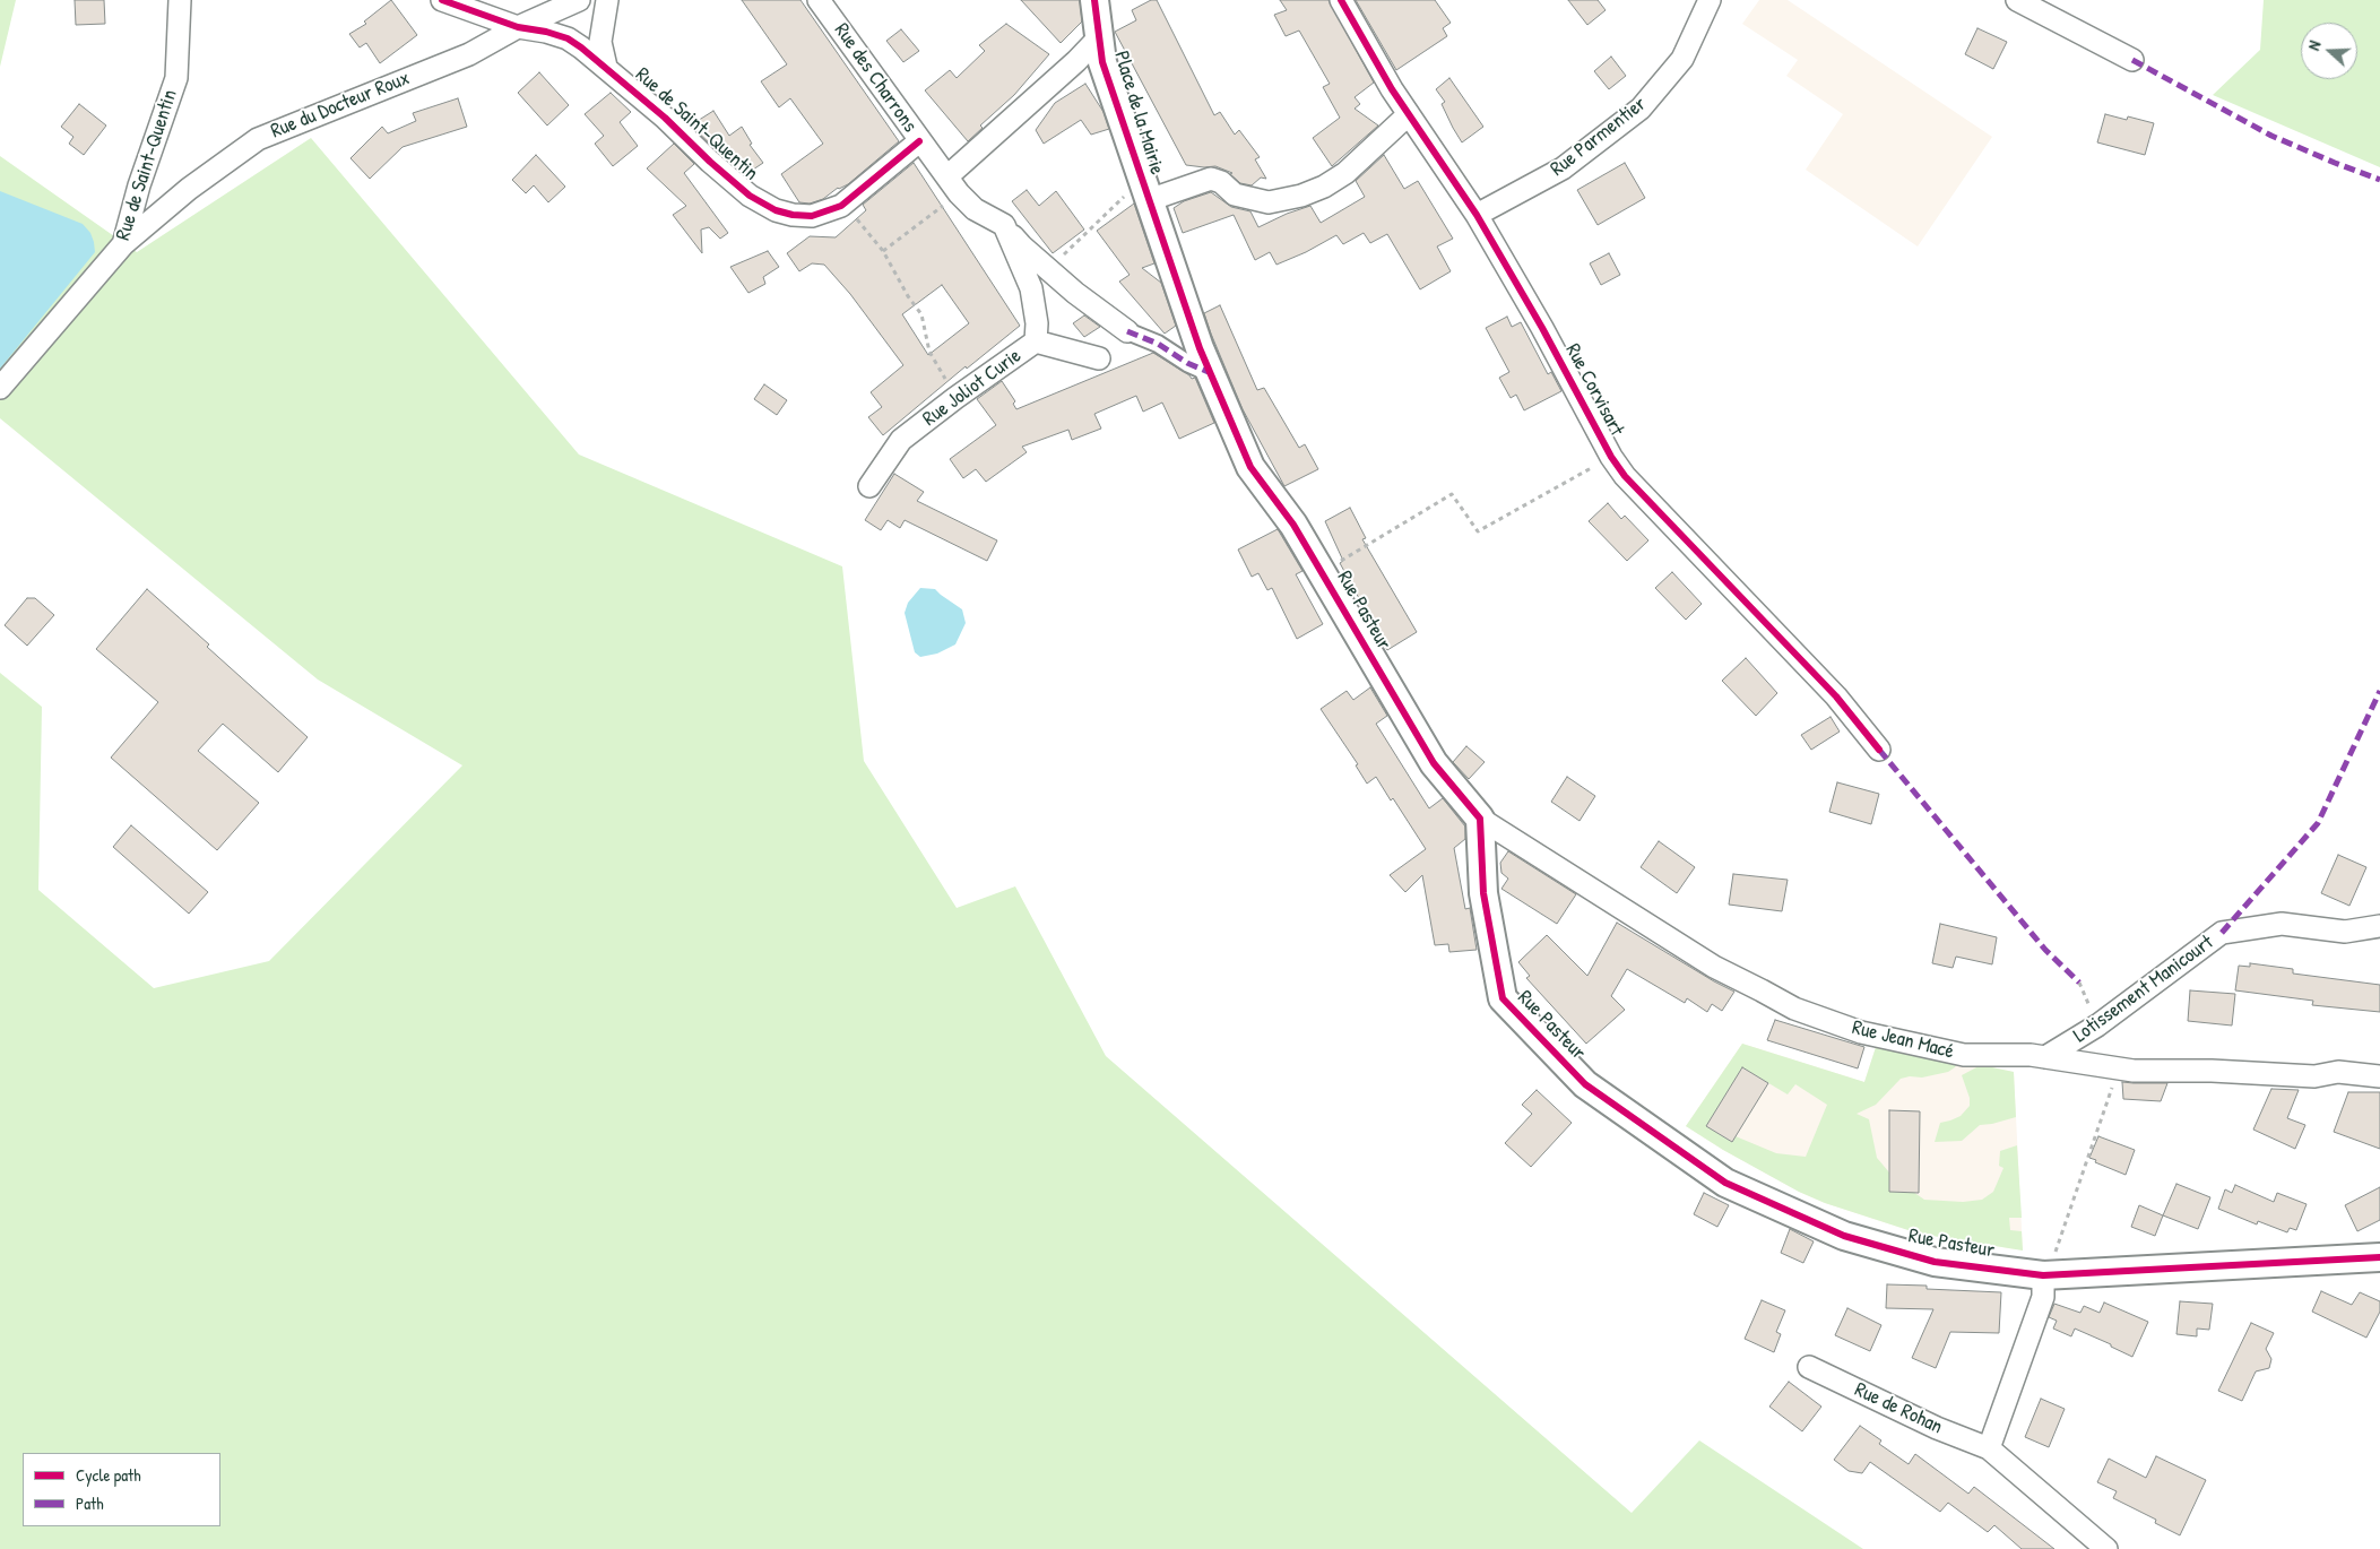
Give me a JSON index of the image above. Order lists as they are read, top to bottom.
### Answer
{
  "streets": {
    "street": [
      "Rue des Charrons",
      "Rue du Docteur Roux",
      "Place de la Mairie",
      "Rue de Saint-Quentin",
      "Rue Parmentier",
      "Rue Joliot Curie",
      "Rue Corvisart",
      "Rue Pasteur",
      "Lotissement Manicourt",
      "Rue Jean Macé",
      "Rue de Rohan"
    ]
  },
  "crossings": [
    ["Rue des Charrons", "Rue de Saint-Quentin"],
    ["Rue du Docteur Roux", "Rue de Saint-Quentin"],
    ["Place de la Mairie", "Rue Pasteur"],
    ["Rue Parmentier", "Rue Corvisart"],
    ["Rue Pasteur", "Rue Jean Macé"],
    ["Lotissement Manicourt", "Rue Jean Macé"]
  ],
  "legend": ["Cycle path", "Path"],
  "north": "left"
}
